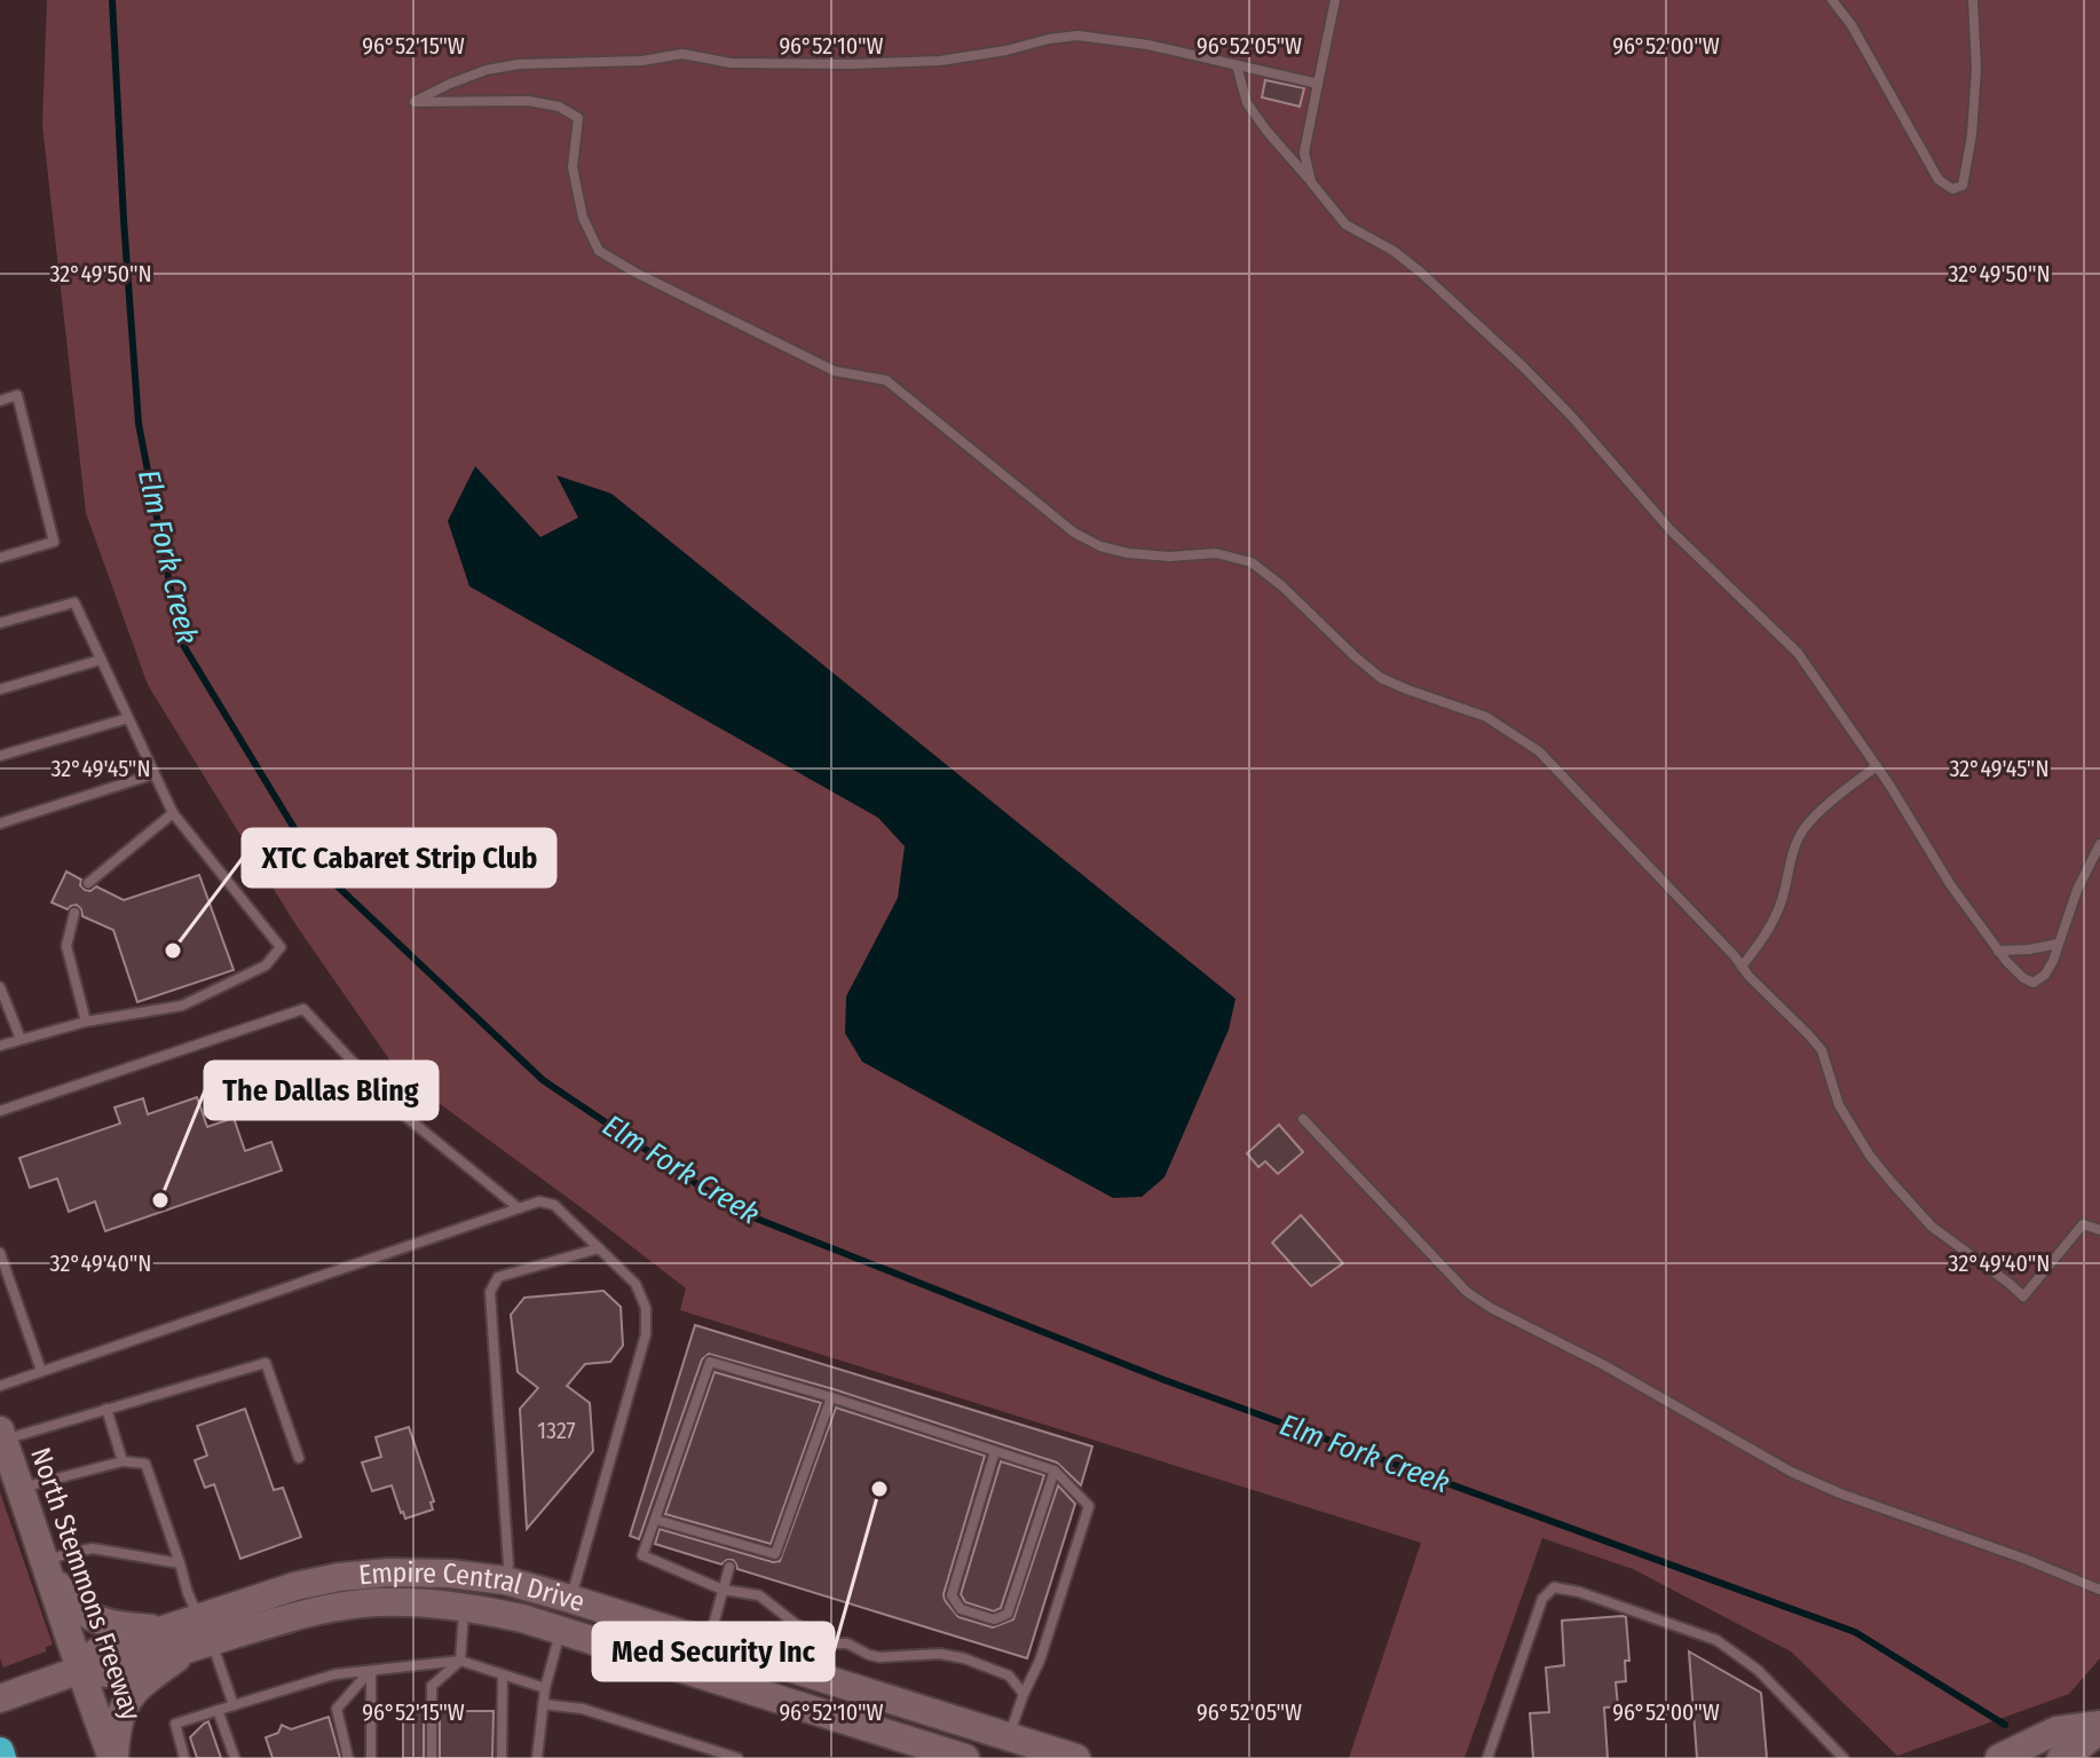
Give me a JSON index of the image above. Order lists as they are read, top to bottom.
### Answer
{
  "streets": {
    "street": ["North Stemmons Freeway", "Empire Central Drive"]
  },
  "crossings": [
    ["North Stemmons Freeway", "Empire Central Drive"]
  ],
  "water": ["Elm Fork Creek"],
  "places": ["XTC Cabaret Strip Club", "The Dallas Bling", "Med Security Inc"],
  "house_numbers": ["1327"],
  "coordinates": [
    "96°52'15\"W",
    "96°52'10\"W",
    "96°52'05\"W",
    "96°52'00\"W",
    "32°49'50\"N",
    "32°49'45\"N",
    "32°49'40\"N"
  ]
}
